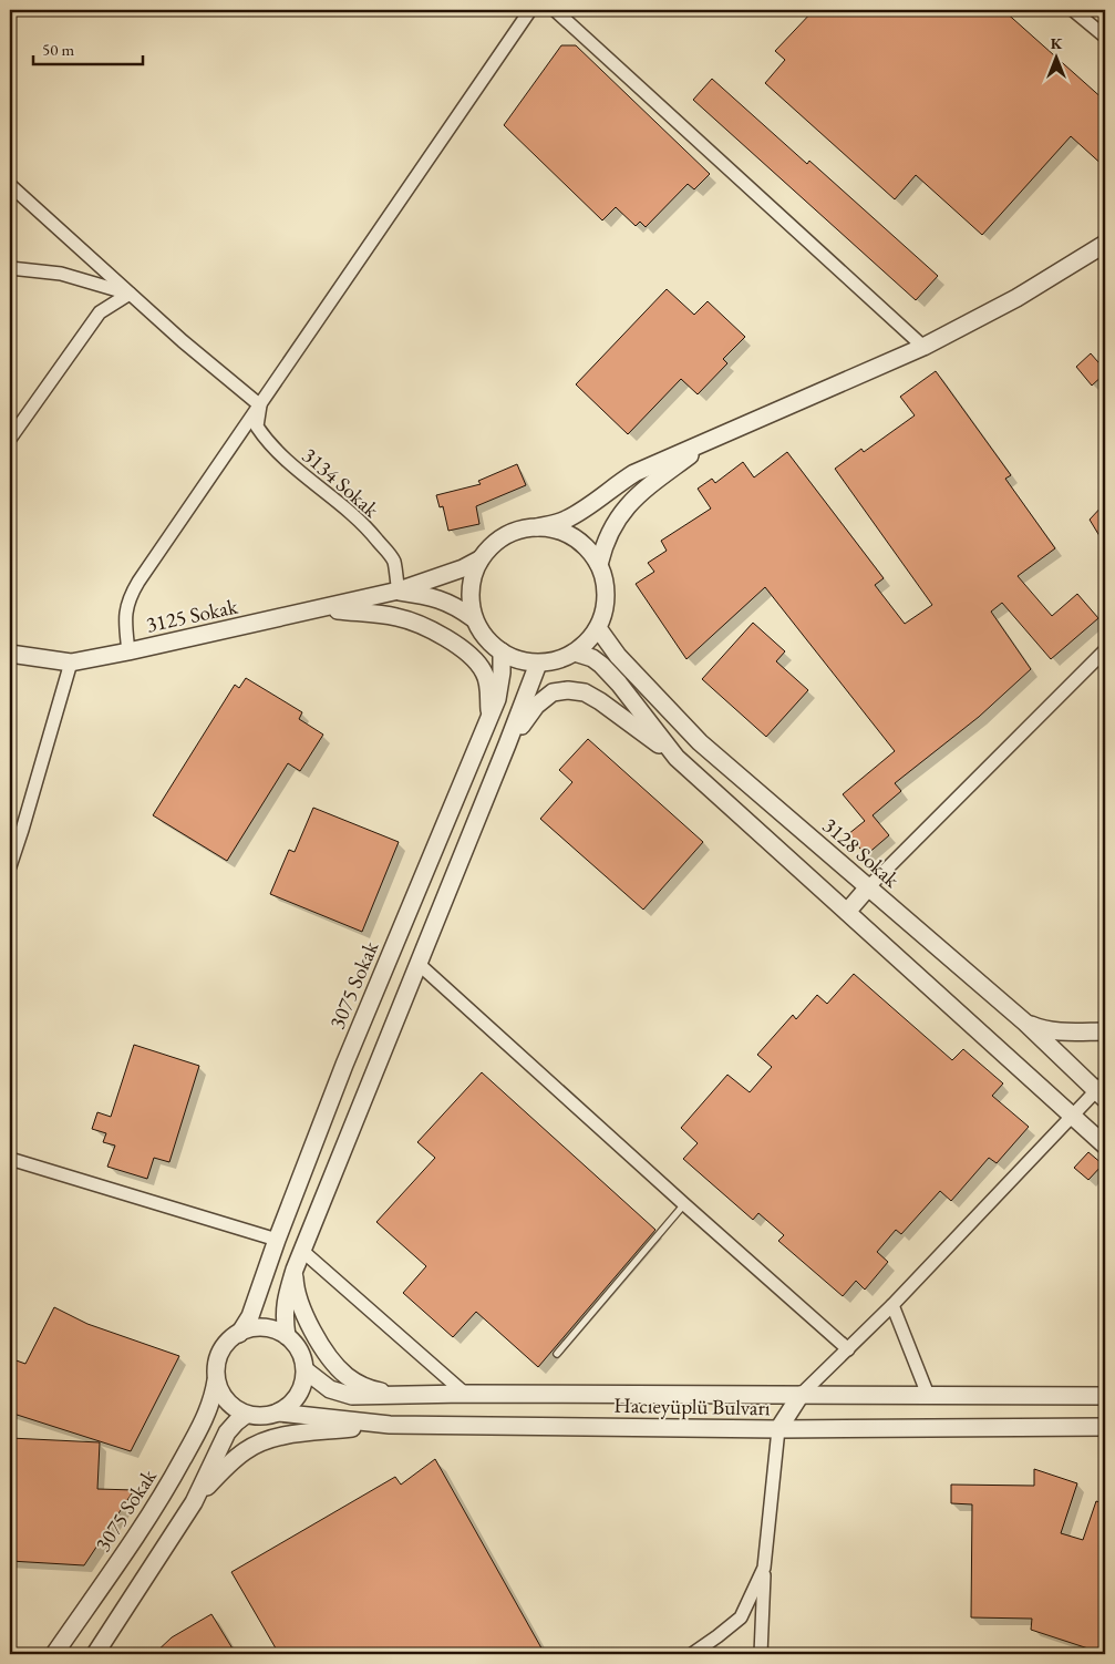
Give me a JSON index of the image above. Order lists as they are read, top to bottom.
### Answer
{
  "streets": {
    "street": [
      "3134 Sokak",
      "3125 Sokak",
      "3128 Sokak",
      "3075 Sokak",
      "Hacıeyüplü Bulvarı"
    ]
  },
  "crossings": [
    ["3134 Sokak", "3125 Sokak"],
    ["3125 Sokak", "3128 Sokak"],
    ["3125 Sokak", "3075 Sokak"],
    ["3128 Sokak", "3075 Sokak"],
    ["3075 Sokak", "Hacıeyüplü Bulvarı"]
  ],
  "scale_bar": "50 m",
  "north": "top"
}
